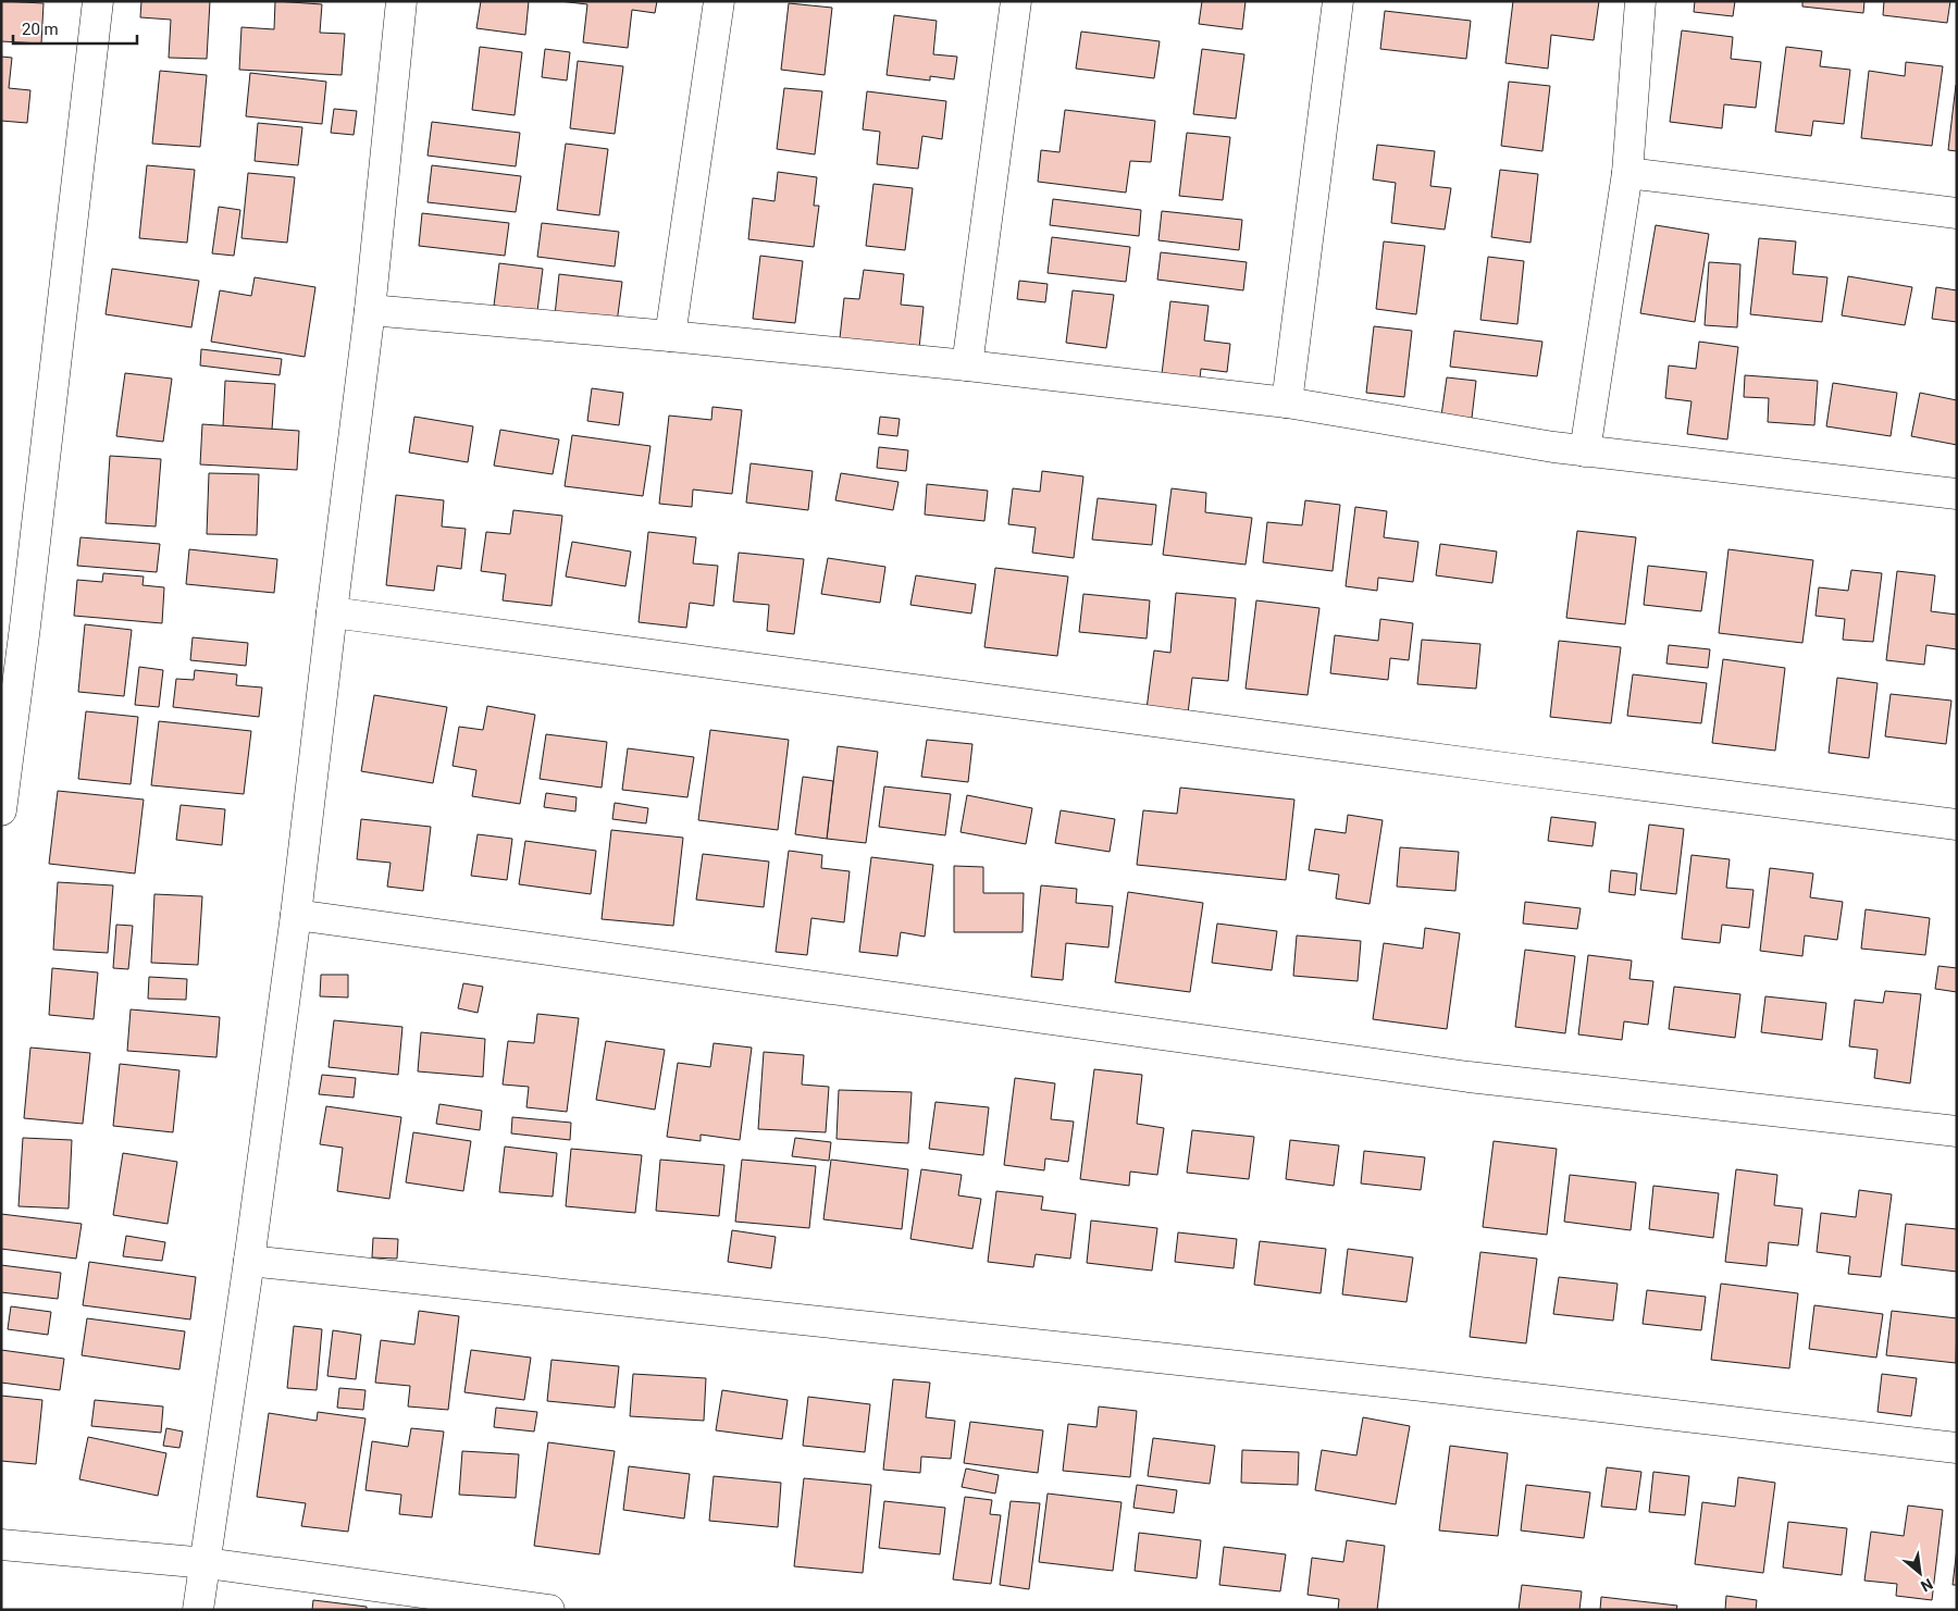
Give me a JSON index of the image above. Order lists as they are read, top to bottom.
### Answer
{
  "scale_bar": "20 m",
  "north": "bottom right"
}
